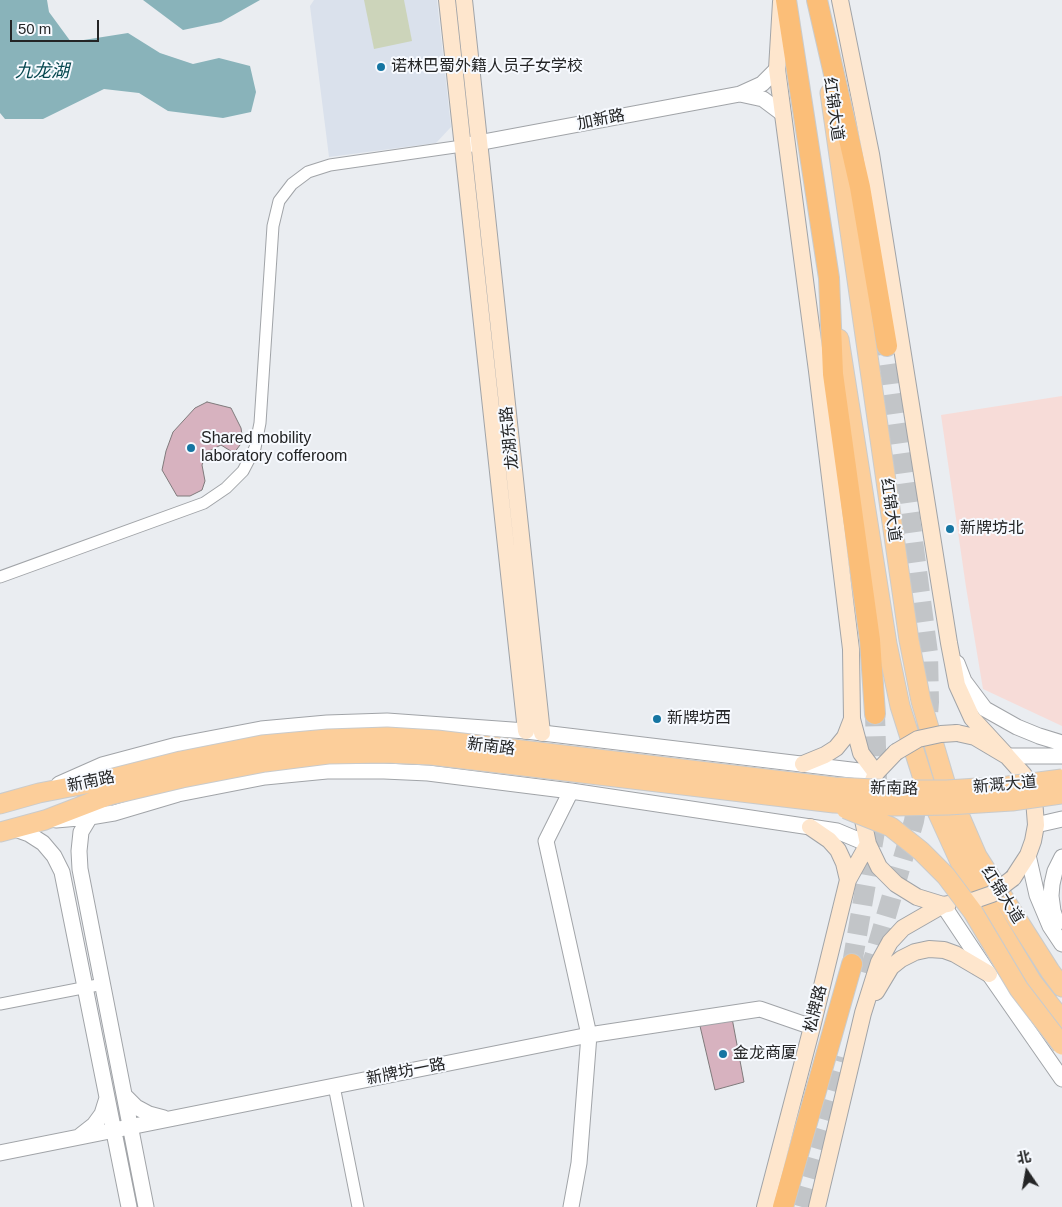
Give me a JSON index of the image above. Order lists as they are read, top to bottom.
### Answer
{
  "streets": {
    "highway": ["红锦大道", "松牌路"],
    "main road": ["龙湖东路", "新南路", "新溉大道"],
    "street": ["加新路", "新牌坊一路"]
  },
  "crossings": [
    ["红锦大道", "新南路"],
    ["红锦大道", "新溉大道"],
    ["红锦大道", "松牌路"],
    ["加新路", "龙湖东路"],
    ["龙湖东路", "新南路"],
    ["新南路", "新溉大道"],
    ["新南路", "松牌路"],
    ["新溉大道", "松牌路"],
    ["松牌路", "新牌坊一路"]
  ],
  "water": ["九龙湖"],
  "places": [
    "诺林巴蜀外籍人员子女学校",
    "Shared mobility laboratory cofferoom",
    "新牌坊北",
    "新牌坊西",
    "金龙商厦"
  ],
  "scale_bar": "50 m",
  "north": "top"
}
